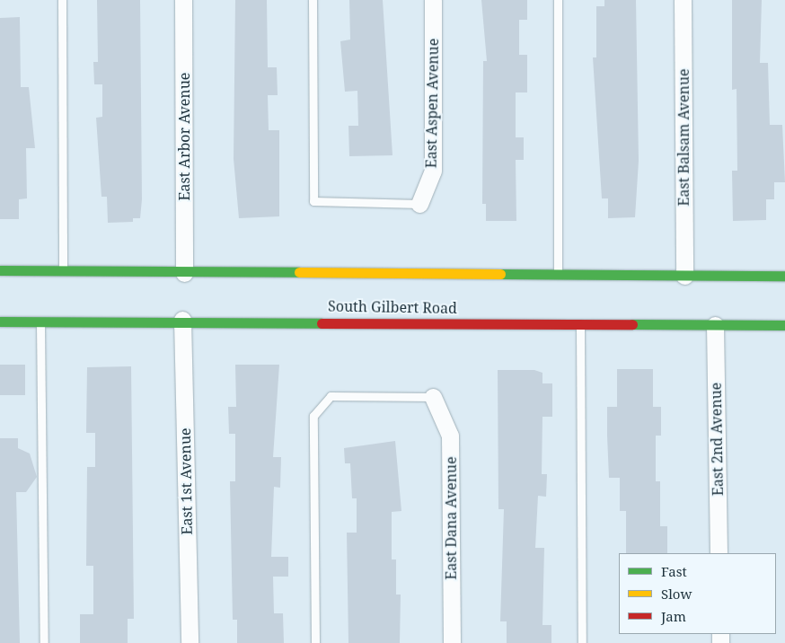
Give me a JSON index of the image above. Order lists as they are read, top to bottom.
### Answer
{
  "streets": {
    "main road": ["South Gilbert Road"],
    "street": [
      "East Aspen Avenue",
      "East Arbor Avenue",
      "East Balsam Avenue",
      "East 2nd Avenue",
      "East 1st Avenue",
      "East Dana Avenue"
    ]
  },
  "crossings": [
    ["South Gilbert Road", "East 2nd Avenue"],
    ["South Gilbert Road", "East 1st Avenue"]
  ],
  "legend": ["Fast", "Slow", "Jam"]
}
